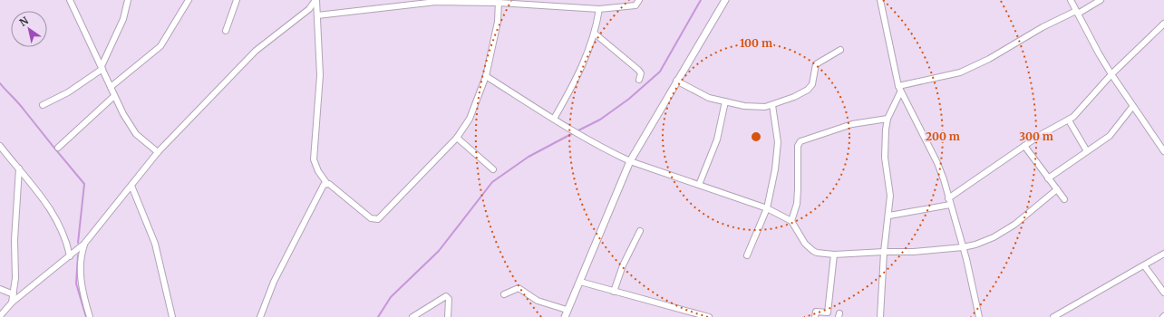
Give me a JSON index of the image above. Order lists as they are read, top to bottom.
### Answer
{
  "north": "top left",
  "rings": ["100 m", "200 m", "300 m"]
}
